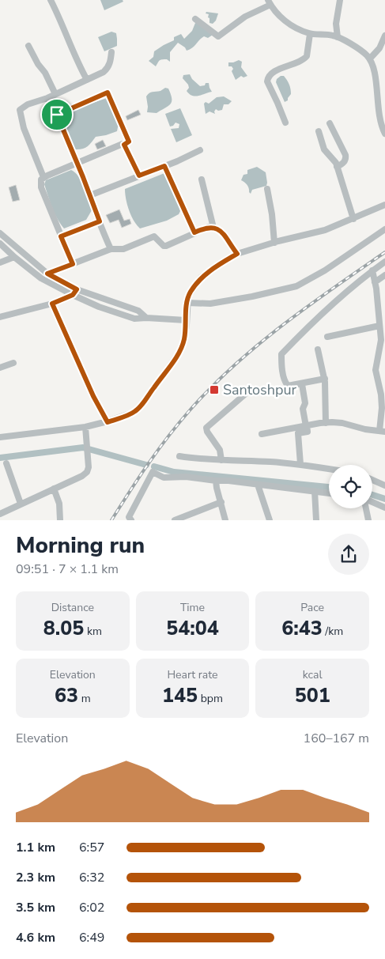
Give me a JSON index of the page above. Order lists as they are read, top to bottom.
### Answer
{
  "places": {
    "transit": ["Santoshpur"]
  },
  "page": {
    "heading": ["Morning run", "09:51 · 7 × 1.1 km"],
    "stats": [
      ["Distance", "8.05 km"],
      ["Time", "54:04"],
      ["Pace", "6:43 /km"],
      ["Elevation", "63 m"],
      ["Heart rate", "145 bpm"],
      ["kcal", "501"]
    ],
    "chart": ["Elevation", "160–167 m"],
    "list": [
      {
        "name": "1.1 km",
        "note": "6:57"
      },
      {
        "name": "2.3 km",
        "note": "6:32"
      },
      {
        "name": "3.5 km",
        "note": "6:02"
      },
      {
        "name": "4.6 km",
        "note": "6:49"
      }
    ]
  }
}
